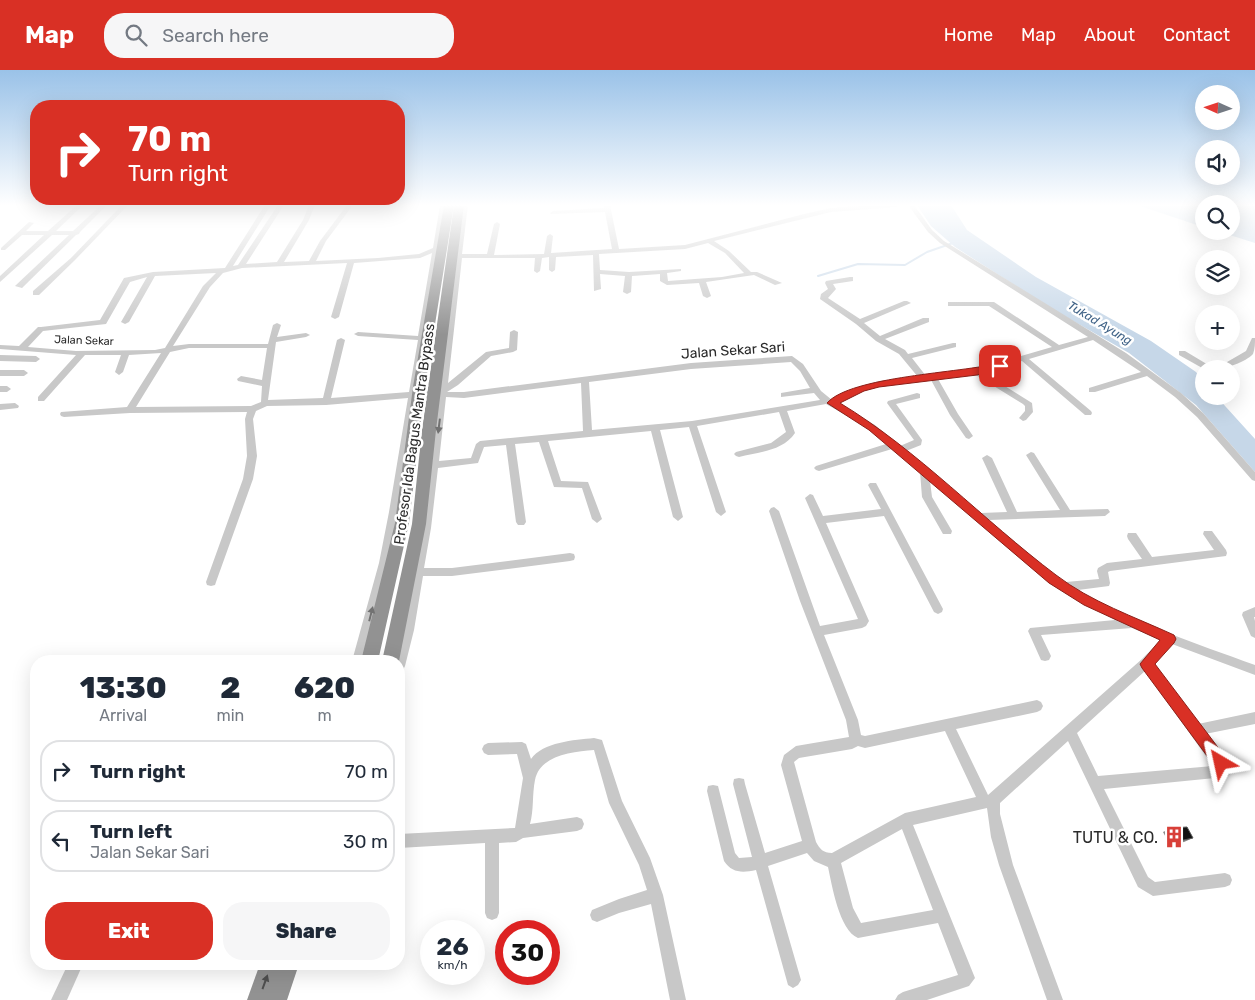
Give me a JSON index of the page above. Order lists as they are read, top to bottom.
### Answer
{
  "streets": {
    "highway": ["Profesor Ida Bagus Mantra Bypass"],
    "street": ["Jalan Sekar", "Jalan Sekar Sari"]
  },
  "crossings": [
    ["Jalan Sekar Sari", "Profesor Ida Bagus Mantra Bypass"]
  ],
  "water": ["Tukad Ayung"],
  "places": {
    "building": ["TUTU & CO."]
  },
  "north": "left",
  "page": {
    "header": "Map",
    "search": "Search here",
    "nav": [
      "Home",
      "Map",
      "About",
      "Contact"
    ],
    "map_buttons": ["+", "−"],
    "turn": ["70 m", "Turn right"],
    "eta": [
      "13:30",
      "Arrival",
      "2",
      "min",
      "620",
      "m"
    ],
    "list": [
      {
        "name": "Turn right",
        "value": "70 m"
      },
      {
        "name": "Turn left",
        "note": "Jalan Sekar Sari",
        "value": "30 m"
      }
    ],
    "buttons": ["Exit", "Share"],
    "speed": "26 km/h",
    "limit": "30"
  }
}
